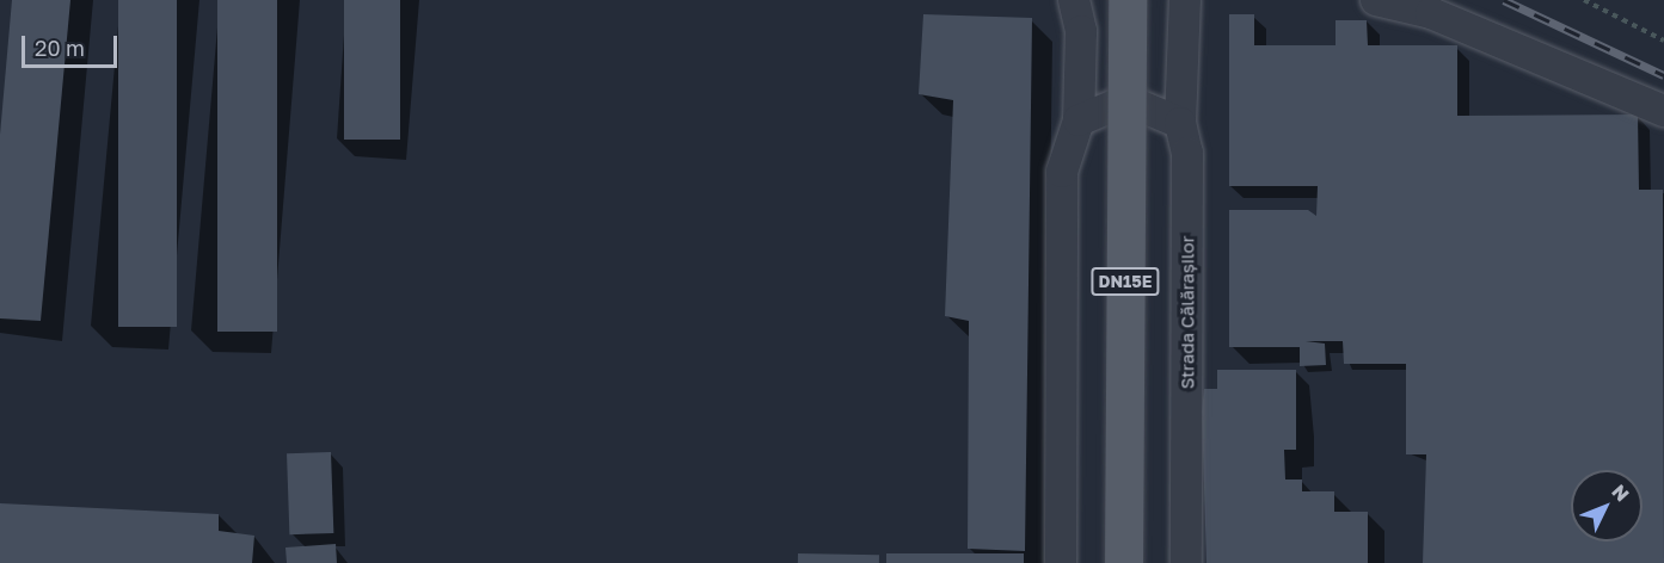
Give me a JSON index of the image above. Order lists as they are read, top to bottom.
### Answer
{
  "streets": {
    "main road": ["DN15E"],
    "street": ["Strada Călărașilor"]
  },
  "scale_bar": "20 m",
  "north": "top right"
}
